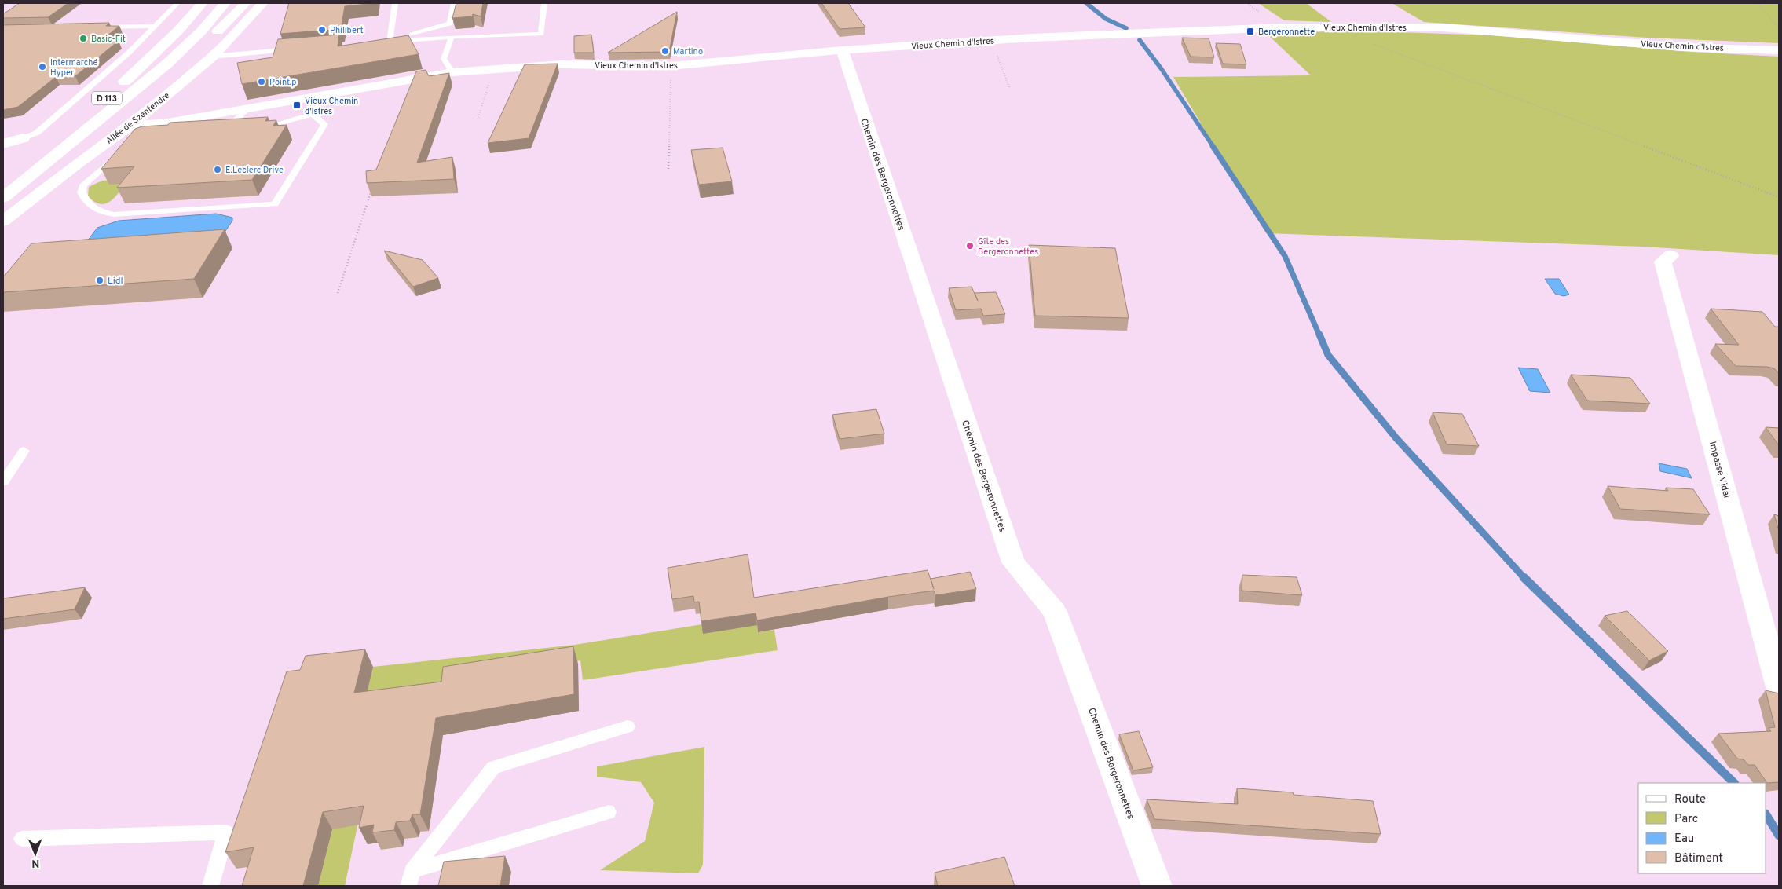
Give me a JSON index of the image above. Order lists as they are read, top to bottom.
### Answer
{
  "streets": {
    "street": [
      "Vieux Chemin d'Istres",
      "D 113",
      "Allée de Szentendre",
      "Chemin des Bergeronnettes",
      "Impasse Vidal"
    ]
  },
  "crossings": [
    ["Vieux Chemin d'Istres", "Allée de Szentendre"],
    ["Vieux Chemin d'Istres", "Chemin des Bergeronnettes"]
  ],
  "places": {
    "other": [
      "Philibert",
      "Basic-Fit",
      "Martino",
      "Intermarché Hyper",
      "Point.p",
      "E.Leclerc Drive",
      "Gîte des Bergeronnettes",
      "Lidl"
    ],
    "transit": ["Bergeronnette", "Vieux Chemin d'Istres"]
  },
  "legend": [
    "Route",
    "Parc",
    "Eau",
    "Bâtiment"
  ],
  "north": "bottom"
}
